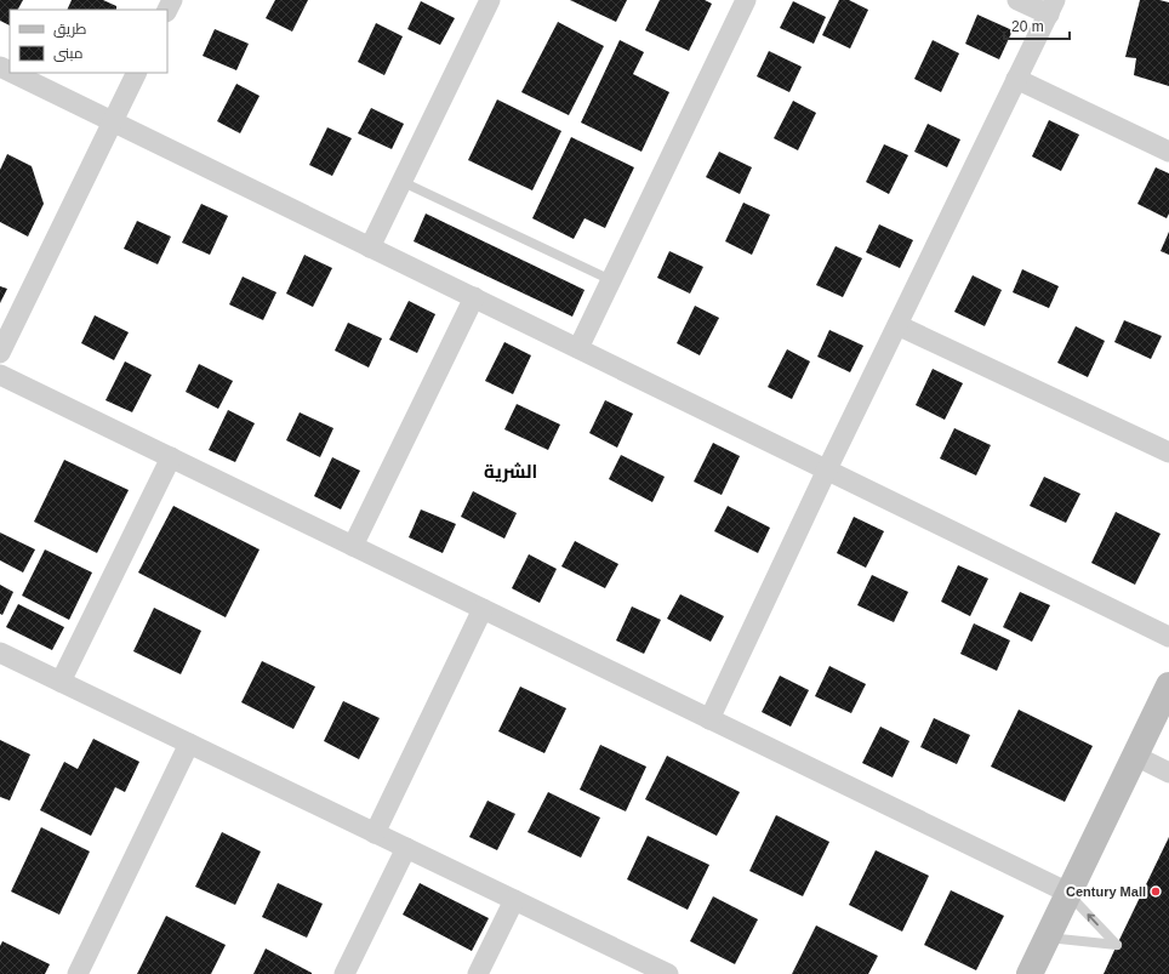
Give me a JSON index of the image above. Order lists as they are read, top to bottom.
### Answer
{
  "districts": ["الشرية"],
  "places": ["Century Mall"],
  "legend": ["طريق", "مبنى"],
  "scale_bar": "20 m"
}
